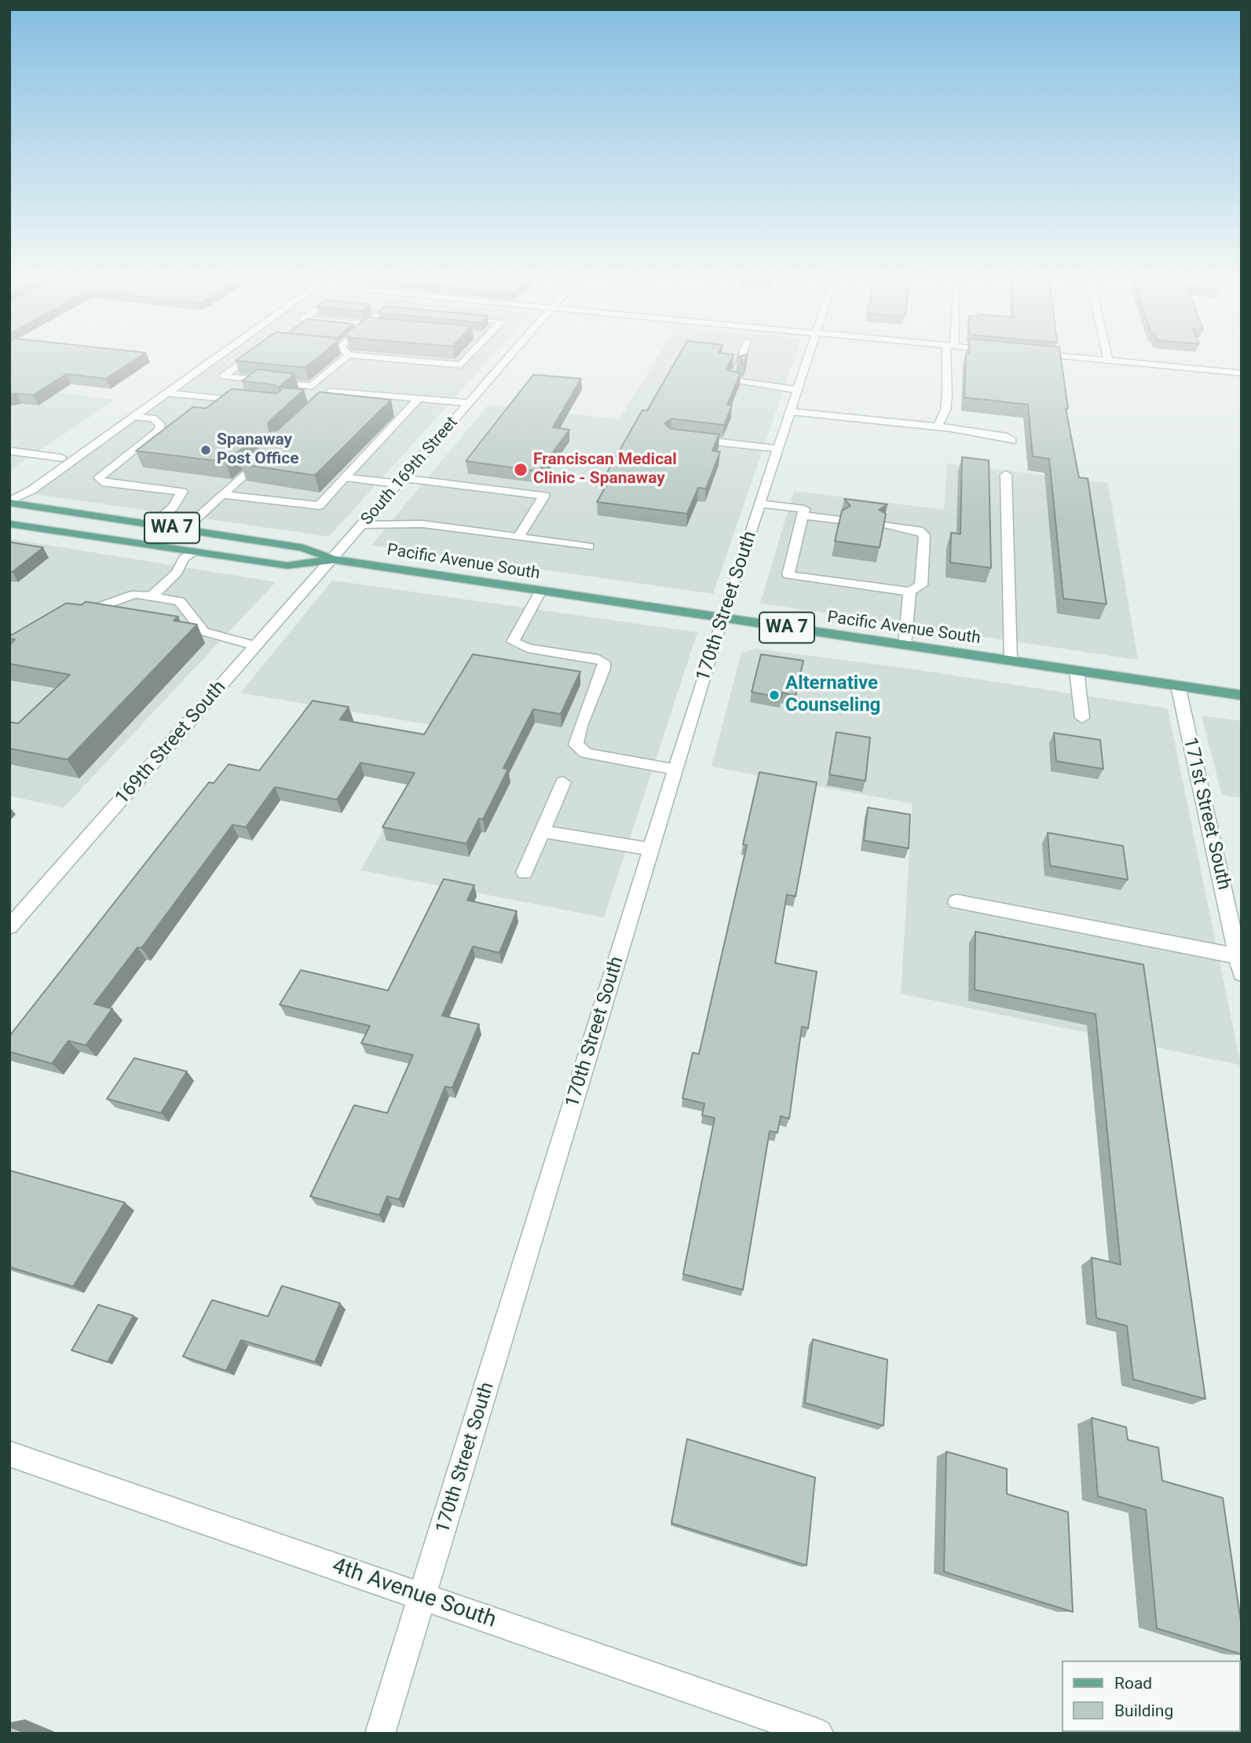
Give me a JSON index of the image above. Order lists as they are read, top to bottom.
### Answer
{
  "streets": {
    "main road": ["WA 7", "Pacific Avenue South"],
    "street": [
      "South 169th Street",
      "170th Street South",
      "169th Street South",
      "171st Street South",
      "4th Avenue South"
    ]
  },
  "crossings": [
    ["South 169th Street", "Pacific Avenue South"],
    ["South 169th Street", "169th Street South"],
    ["Pacific Avenue South", "170th Street South"],
    ["Pacific Avenue South", "169th Street South"],
    ["Pacific Avenue South", "171st Street South"],
    ["170th Street South", "4th Avenue South"]
  ],
  "places": ["Spanaway Post Office", "Franciscan Medical Clinic - Spanaway", "Alternative Counseling"],
  "legend": ["Road", "Building"]
}
